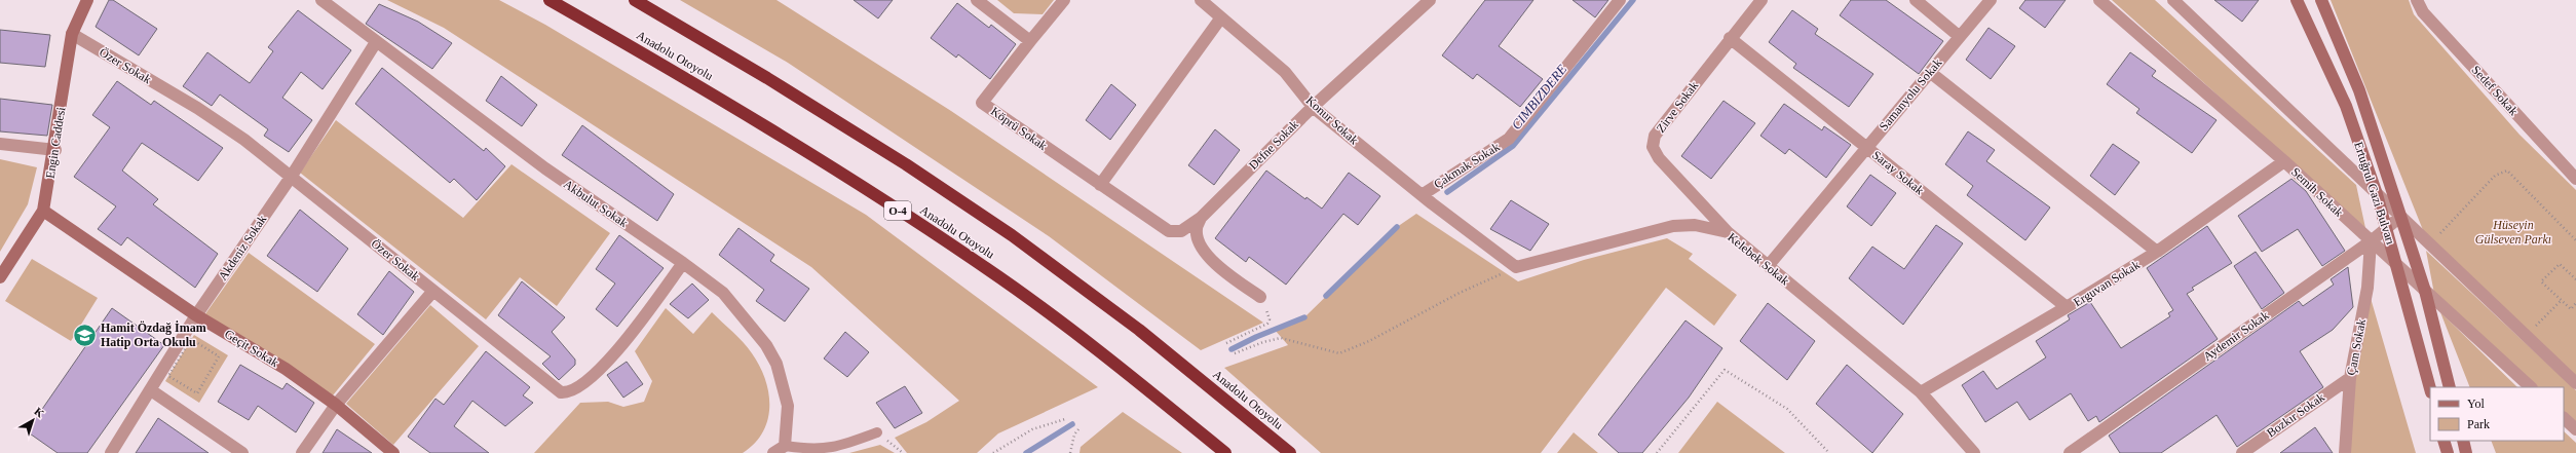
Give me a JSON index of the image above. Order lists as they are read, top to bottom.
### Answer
{
  "streets": {
    "highway": ["Anadolu Otoyolu", "O-4"],
    "main road": ["Engin Caddesi", "Ertuğrul Gazi Bulvarı", "Geçit Sokak"],
    "street": [
      "Özer Sokak",
      "Sedef Sokak",
      "Samanyolu Sokak",
      "Zirve Sokak",
      "Konur Sokak",
      "Köprü Sokak",
      "Defne Sokak",
      "Çakmak Sokak",
      "Saray Sokak",
      "Semih Sokak",
      "Akbulut Sokak",
      "Akdeniz Sokak",
      "Kelebek Sokak",
      "Erguvan Sokak",
      "Aydemir Sokak",
      "Çam Sokak",
      "Bozkır Sokak"
    ]
  },
  "crossings": [
    ["Özer Sokak", "Engin Caddesi"],
    ["Özer Sokak", "Akbulut Sokak"],
    ["Özer Sokak", "Akdeniz Sokak"],
    ["Samanyolu Sokak", "Saray Sokak"],
    ["Samanyolu Sokak", "Kelebek Sokak"],
    ["Zirve Sokak", "Saray Sokak"],
    ["Zirve Sokak", "Kelebek Sokak"],
    ["Konur Sokak", "Defne Sokak"],
    ["Konur Sokak", "Çakmak Sokak"],
    ["Konur Sokak", "Kelebek Sokak"],
    ["Köprü Sokak", "Defne Sokak"],
    ["Engin Caddesi", "Geçit Sokak"],
    ["Saray Sokak", "Erguvan Sokak"],
    ["Semih Sokak", "Ertuğrul Gazi Bulvarı"],
    ["Semih Sokak", "Erguvan Sokak"],
    ["Semih Sokak", "Aydemir Sokak"],
    ["Semih Sokak", "Çam Sokak"],
    ["Ertuğrul Gazi Bulvarı", "Aydemir Sokak"],
    ["Akbulut Sokak", "Akdeniz Sokak"],
    ["Akdeniz Sokak", "Geçit Sokak"],
    ["Kelebek Sokak", "Erguvan Sokak"],
    ["Aydemir Sokak", "Çam Sokak"],
    ["Çam Sokak", "Bozkır Sokak"]
  ],
  "water": ["CIMBIZDERE"],
  "parks": ["Hüseyin Gülseven Parkı"],
  "places": {
    "school or university": ["Hamit Özdağ İmam Hatip Orta Okulu"]
  },
  "legend": ["Yol", "Park"],
  "north": "top right"
}
